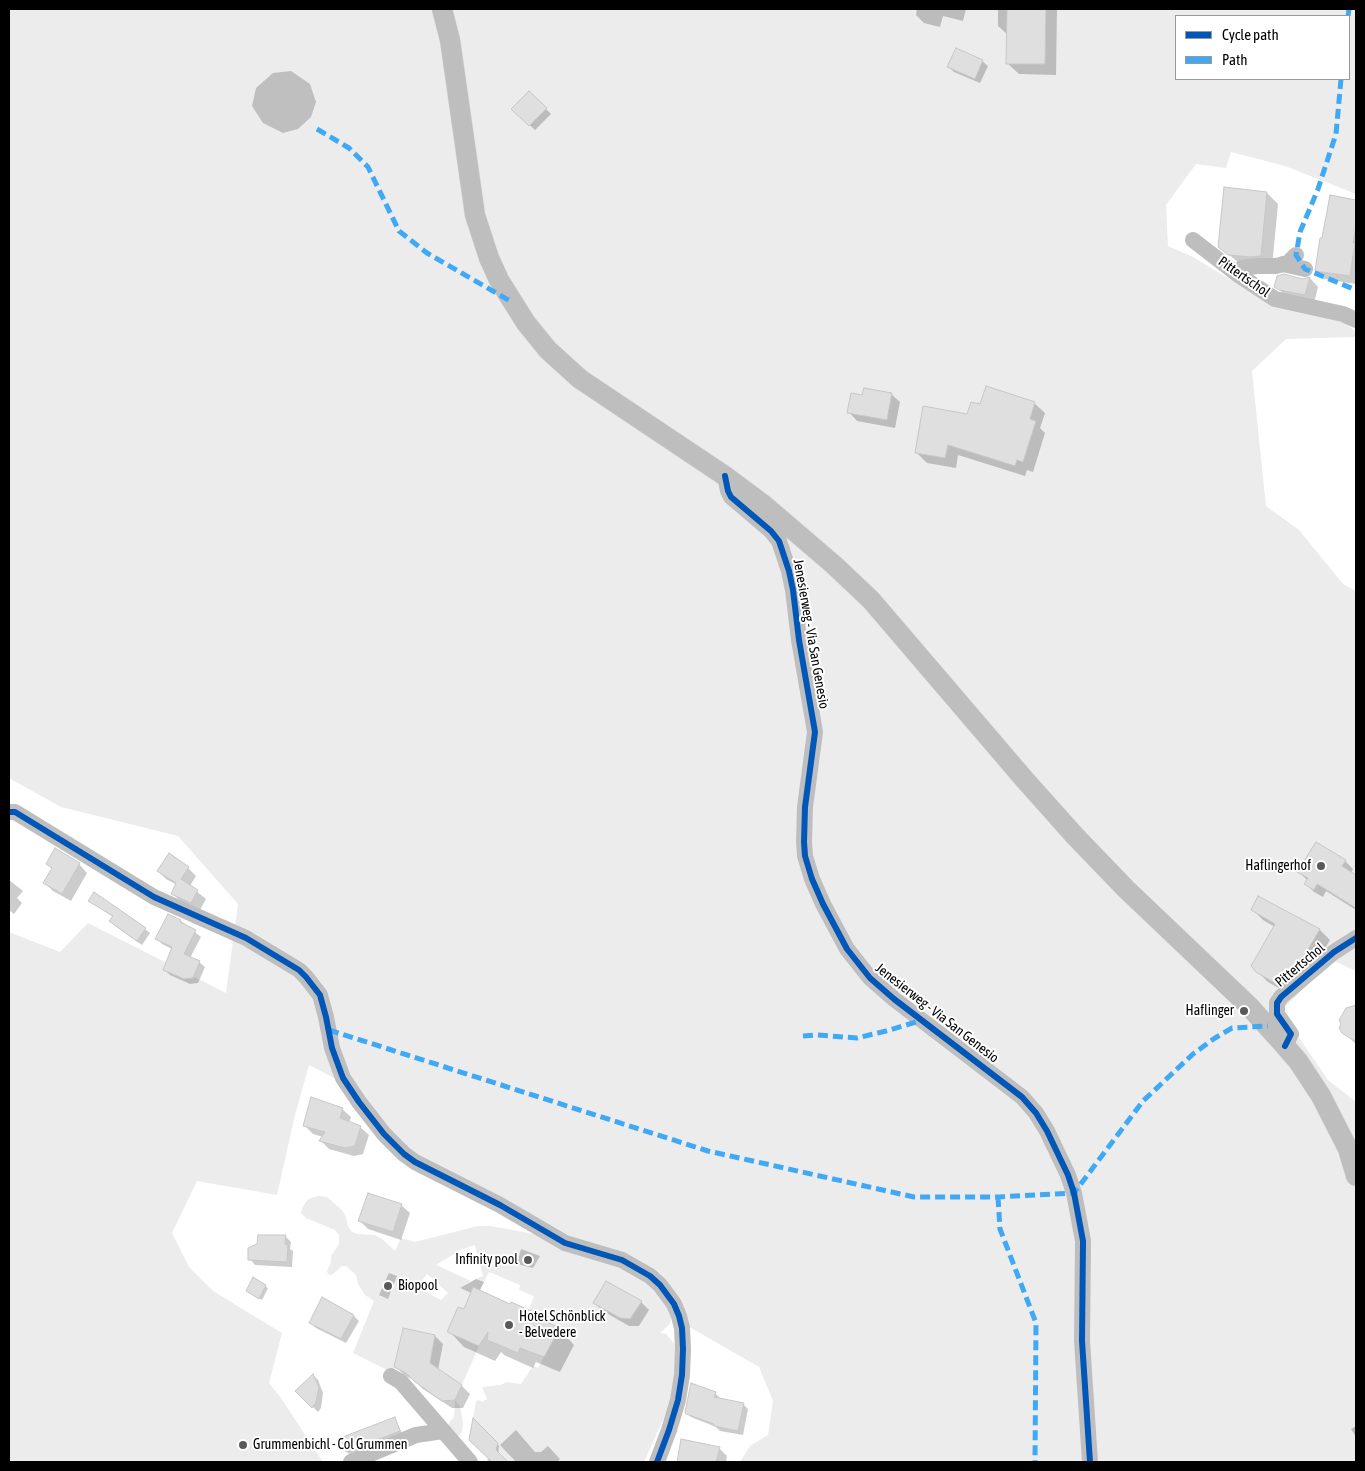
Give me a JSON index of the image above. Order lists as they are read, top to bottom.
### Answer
{
  "streets": {
    "street": ["Pittertschol", "Jenesierweg - Via San Genesio"]
  },
  "places": [
    "Haflingerhof",
    "Haflinger",
    "Infinity pool",
    "Biopool",
    "Hotel Schönblick - Belvedere",
    "Grummenbichl - Col Grummen"
  ],
  "legend": ["Cycle path", "Path"]
}
